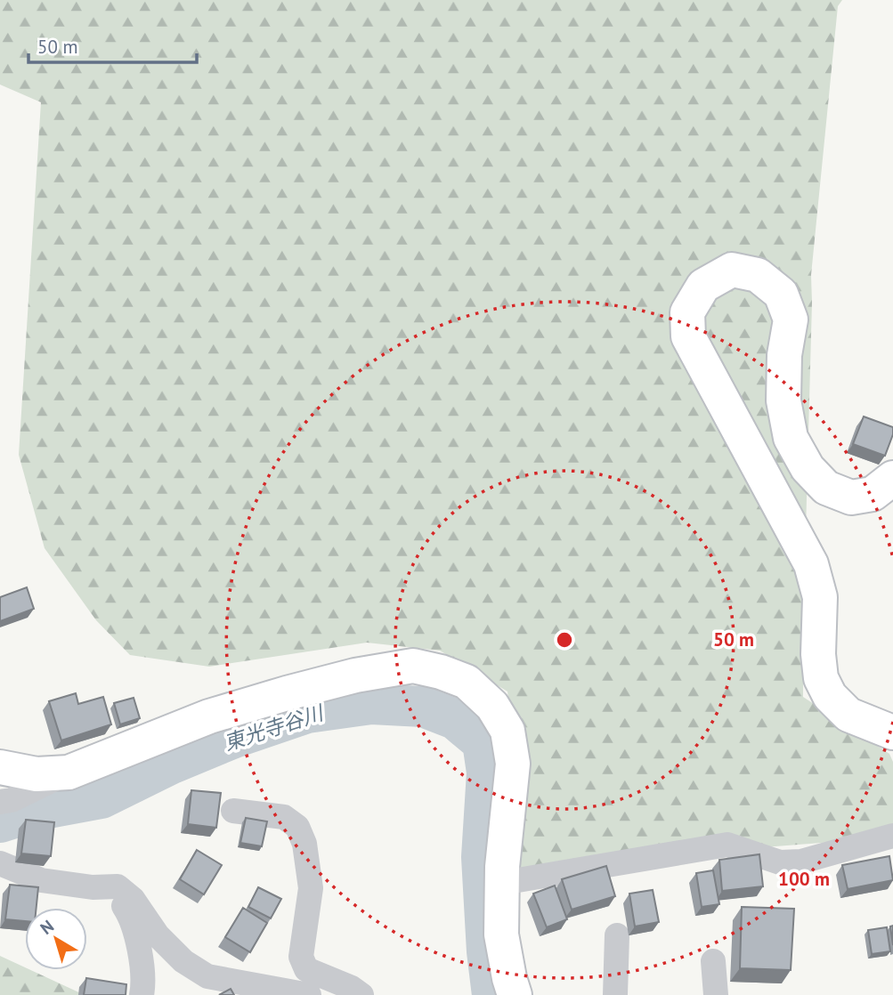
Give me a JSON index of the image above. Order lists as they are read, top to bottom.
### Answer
{
  "water": ["東光寺谷川"],
  "scale_bar": "50 m",
  "north": "top left",
  "rings": ["50 m", "100 m"]
}
